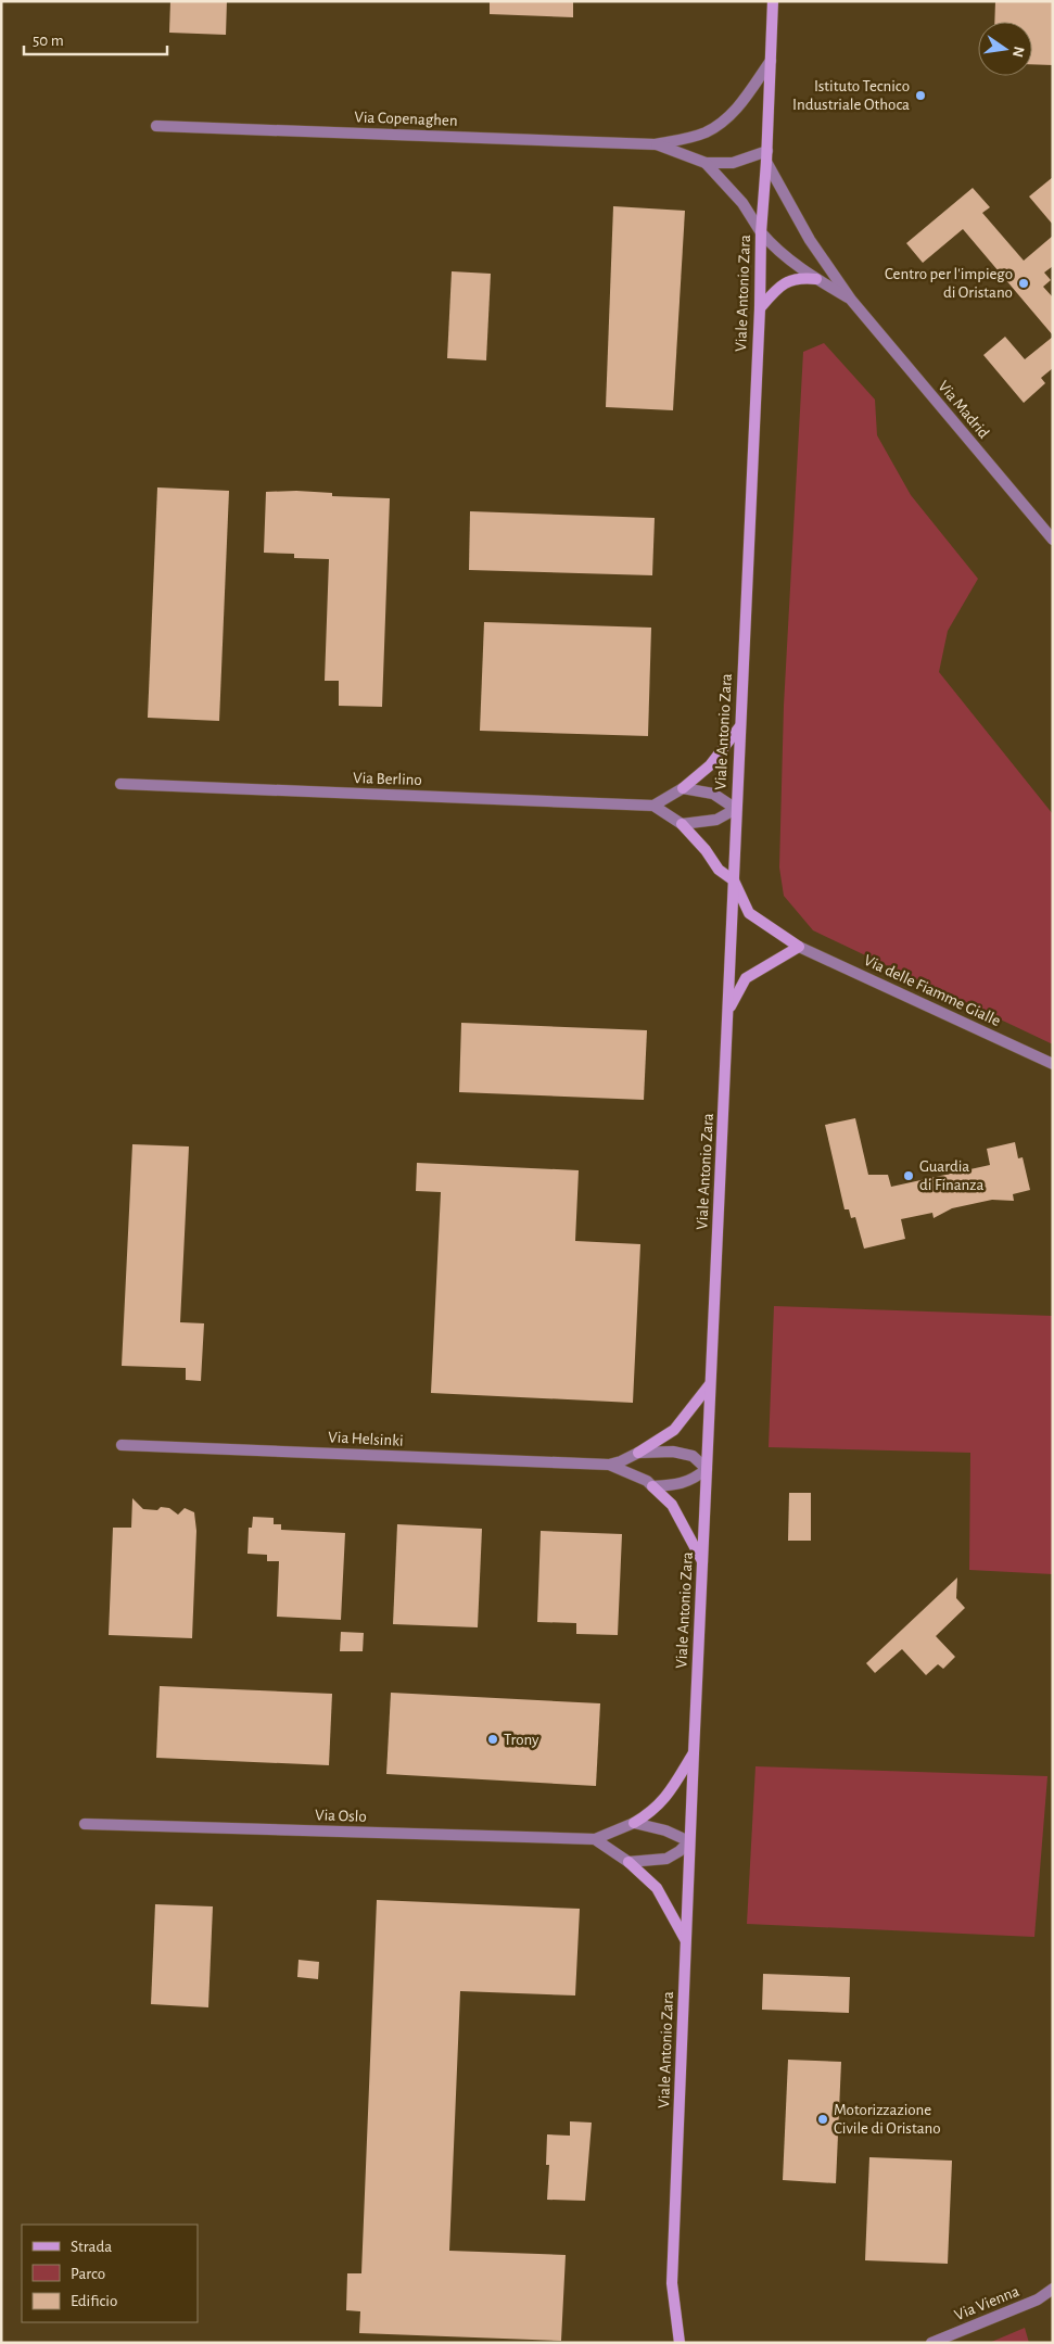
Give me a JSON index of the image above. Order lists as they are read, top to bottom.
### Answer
{
  "streets": {
    "main road": ["Viale Antonio Zara"],
    "street": [
      "Via Copenaghen",
      "Via Madrid",
      "Via Berlino",
      "Via delle Fiamme Gialle",
      "Via Helsinki",
      "Via Oslo",
      "Via Vienna"
    ]
  },
  "crossings": [
    ["Via Copenaghen", "Viale Antonio Zara"],
    ["Via Copenaghen", "Via Madrid"],
    ["Viale Antonio Zara", "Via Madrid"],
    ["Viale Antonio Zara", "Via Helsinki"]
  ],
  "places": [
    "Istituto Tecnico Industriale Othoca",
    "Centro per l'impiego di Oristano",
    "Guardia di Finanza",
    "Trony",
    "Motorizzazione Civile di Oristano"
  ],
  "legend": ["Strada", "Parco", "Edificio"],
  "scale_bar": "50 m",
  "north": "right"
}
